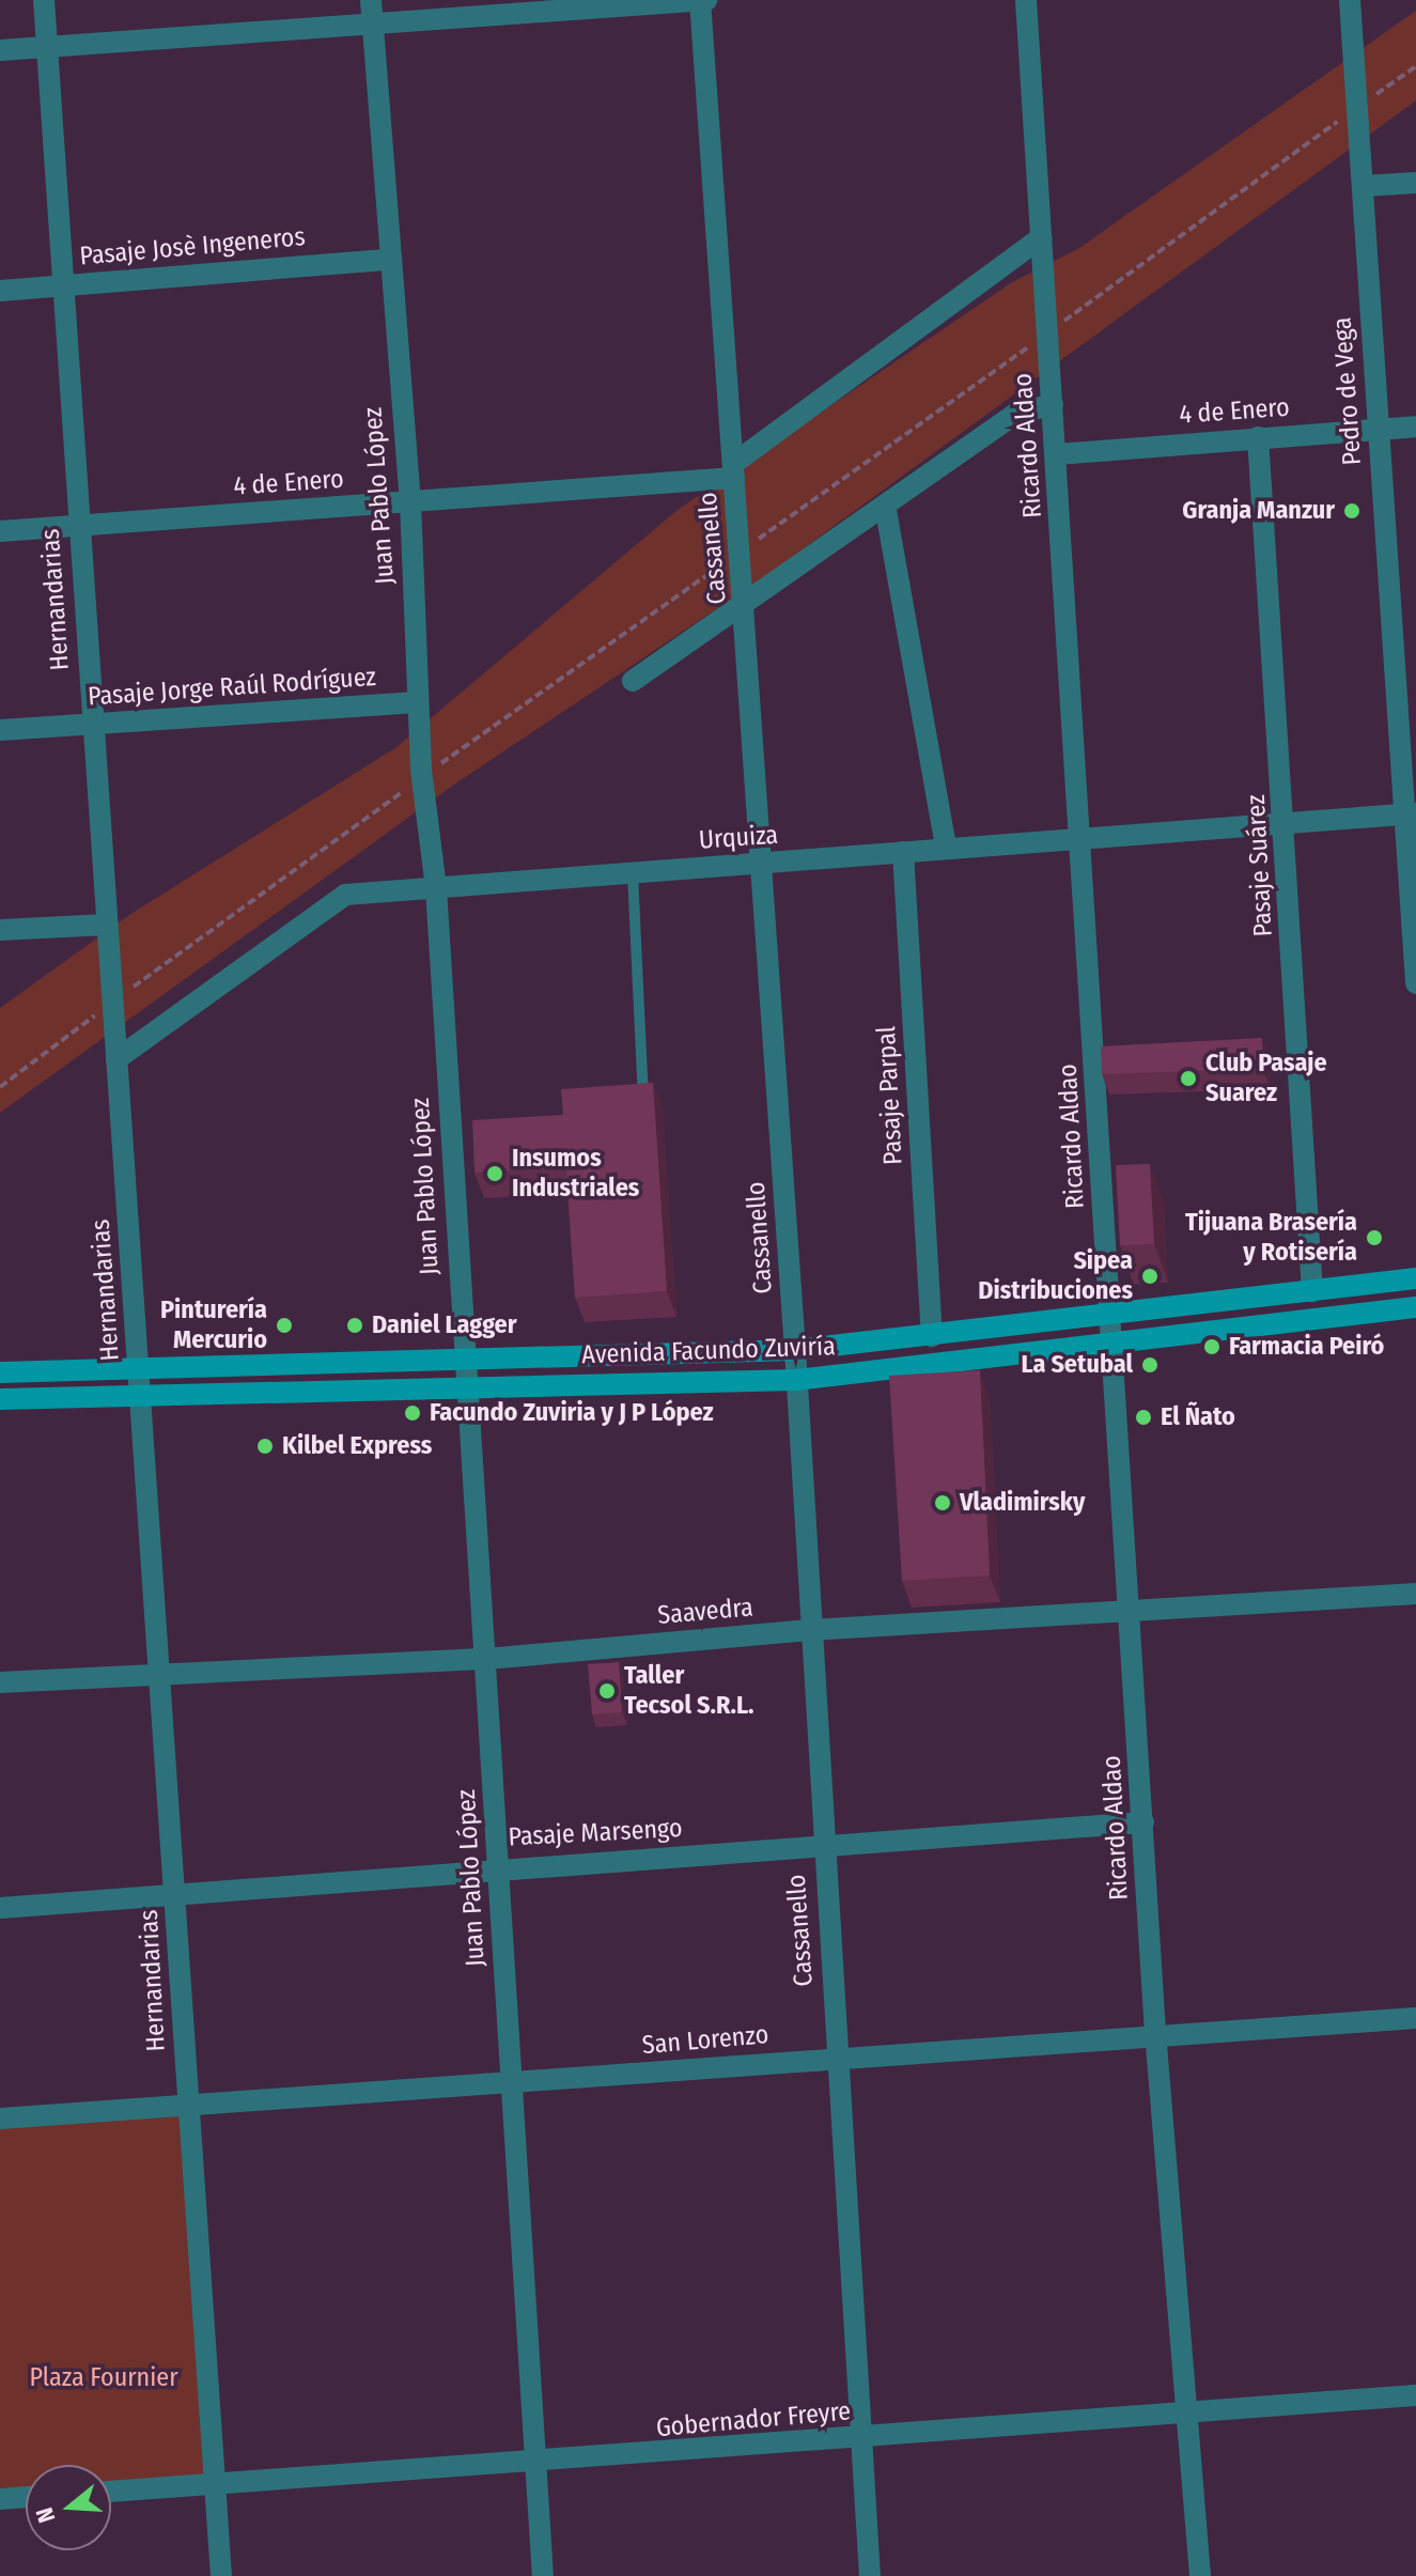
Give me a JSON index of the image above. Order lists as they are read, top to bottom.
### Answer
{
  "streets": {
    "main road": ["Avenida Facundo Zuviría"],
    "street": [
      "Pasaje Josè Ingeneros",
      "Pedro de Vega",
      "4 de Enero",
      "Ricardo Aldao",
      "Juan Pablo López",
      "Cassanello",
      "Hernandarias",
      "Pasaje Jorge Raúl Rodríguez",
      "Urquiza",
      "Pasaje Suárez",
      "Pasaje Parpal",
      "Saavedra",
      "Pasaje Marsengo",
      "San Lorenzo",
      "Gobernador Freyre"
    ]
  },
  "crossings": [
    ["Pasaje Josè Ingeneros", "Juan Pablo López"],
    ["Pasaje Josè Ingeneros", "Hernandarias"],
    ["Pedro de Vega", "4 de Enero"],
    ["Pedro de Vega", "Urquiza"],
    ["4 de Enero", "Ricardo Aldao"],
    ["4 de Enero", "Juan Pablo López"],
    ["4 de Enero", "Cassanello"],
    ["4 de Enero", "Hernandarias"],
    ["4 de Enero", "Pasaje Suárez"],
    ["Ricardo Aldao", "Urquiza"],
    ["Ricardo Aldao", "Avenida Facundo Zuviría"],
    ["Ricardo Aldao", "Saavedra"],
    ["Ricardo Aldao", "Pasaje Marsengo"],
    ["Ricardo Aldao", "San Lorenzo"],
    ["Ricardo Aldao", "Gobernador Freyre"],
    ["Juan Pablo López", "Pasaje Jorge Raúl Rodríguez"],
    ["Juan Pablo López", "Urquiza"],
    ["Juan Pablo López", "Avenida Facundo Zuviría"],
    ["Juan Pablo López", "Saavedra"],
    ["Juan Pablo López", "Pasaje Marsengo"],
    ["Juan Pablo López", "San Lorenzo"],
    ["Juan Pablo López", "Gobernador Freyre"],
    ["Cassanello", "Urquiza"],
    ["Cassanello", "Avenida Facundo Zuviría"],
    ["Cassanello", "Saavedra"],
    ["Cassanello", "Pasaje Marsengo"],
    ["Cassanello", "San Lorenzo"],
    ["Cassanello", "Gobernador Freyre"],
    ["Hernandarias", "Pasaje Jorge Raúl Rodríguez"],
    ["Hernandarias", "Urquiza"],
    ["Hernandarias", "Avenida Facundo Zuviría"],
    ["Hernandarias", "Saavedra"],
    ["Hernandarias", "Pasaje Marsengo"],
    ["Hernandarias", "San Lorenzo"],
    ["Hernandarias", "Gobernador Freyre"],
    ["Urquiza", "Pasaje Suárez"],
    ["Urquiza", "Pasaje Parpal"],
    ["Pasaje Suárez", "Avenida Facundo Zuviría"],
    ["Pasaje Parpal", "Avenida Facundo Zuviría"]
  ],
  "parks": ["Plaza Fournier"],
  "places": [
    "Granja Manzur",
    "Club Pasaje Suarez",
    "Insumos Industriales",
    "Tijuana Brasería y Rotisería",
    "Sipea Distribuciones",
    "Pinturería Mercurio",
    "Daniel Lagger",
    "Farmacia Peiró",
    "La Setubal",
    "Facundo Zuviria y J P López",
    "El Ñato",
    "Kilbel Express",
    "Vladimirsky",
    "Taller Tecsol S.R.L."
  ],
  "north": "left"
}
